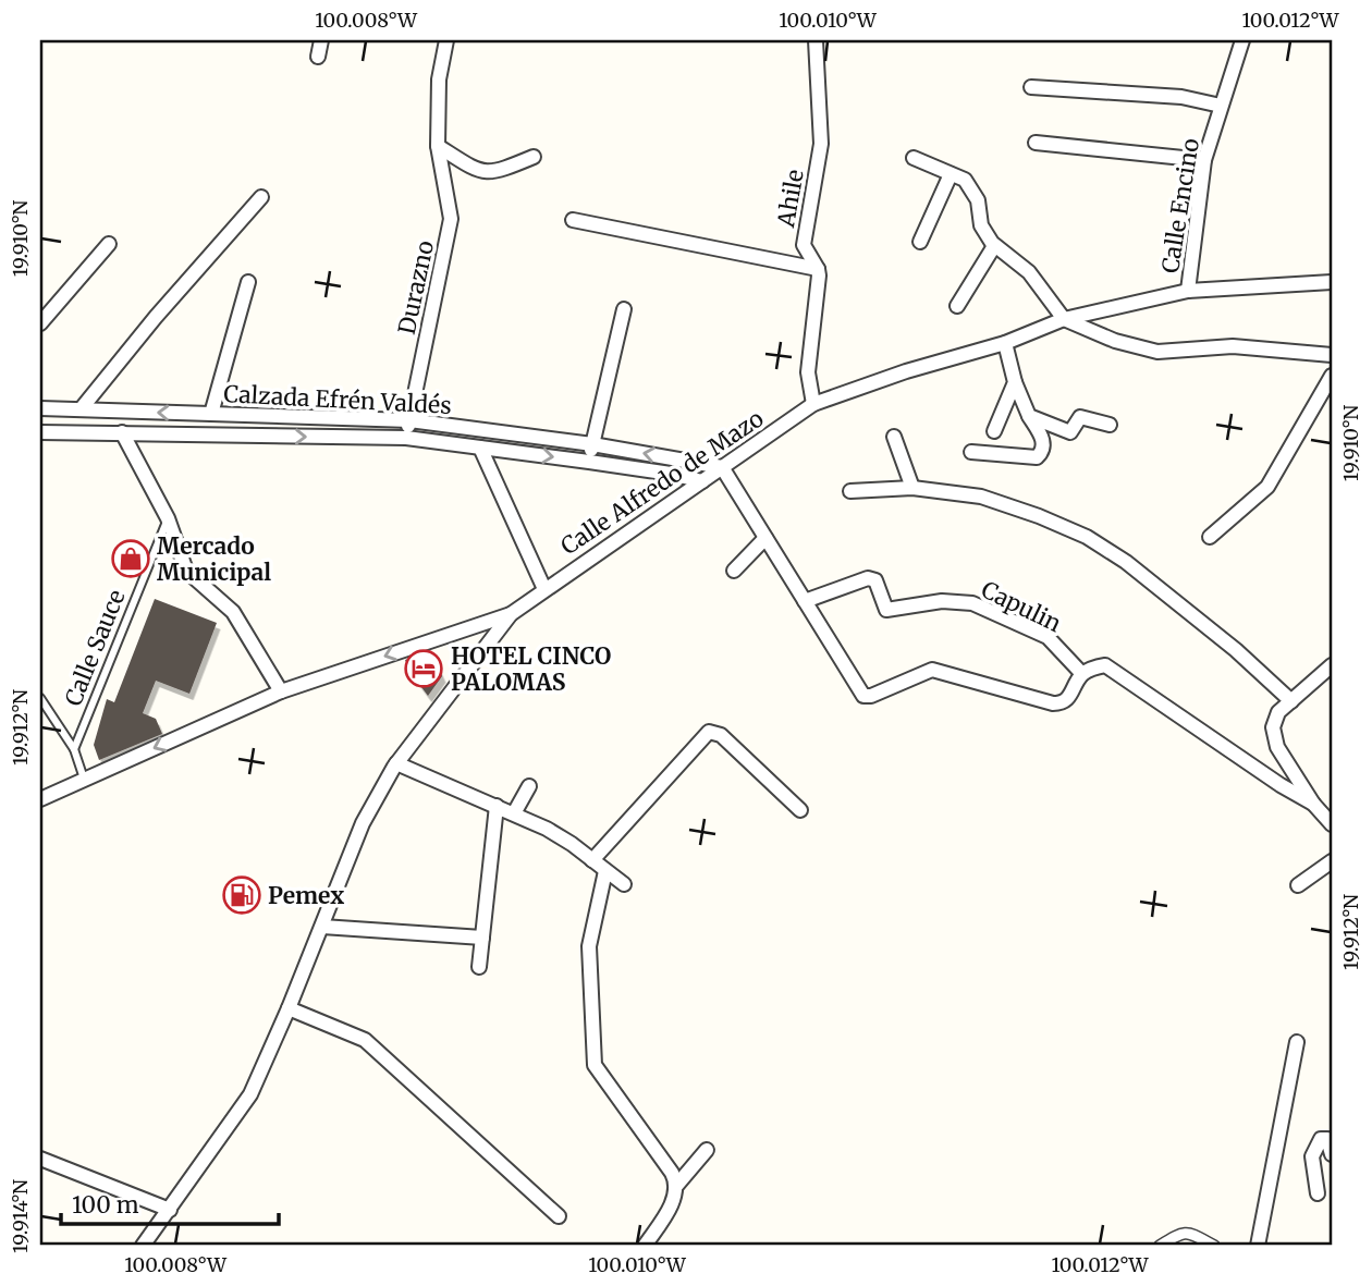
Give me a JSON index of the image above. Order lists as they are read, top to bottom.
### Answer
{
  "streets": {
    "street": [
      "Ahile",
      "Calle Encino",
      "Durazno",
      "Calzada Efrén Valdés",
      "Calle Alfredo de Mazo",
      "Capulin"
    ],
    "lane": ["Calle Sauce"]
  },
  "crossings": [
    ["Ahile", "Calle Alfredo de Mazo"],
    ["Calle Encino", "Calle Alfredo de Mazo"],
    ["Durazno", "Calzada Efrén Valdés"],
    ["Calzada Efrén Valdés", "Calle Alfredo de Mazo"]
  ],
  "places": {
    "shop": ["Mercado Municipal"],
    "hotel": ["HOTEL CINCO PALOMAS"],
    "fuel station": ["Pemex"]
  },
  "scale_bar": "100 m",
  "coordinates": [
    "100.008°W",
    "100.010°W",
    "100.012°W",
    "19.910°N",
    "19.912°N",
    "19.914°N"
  ]
}
